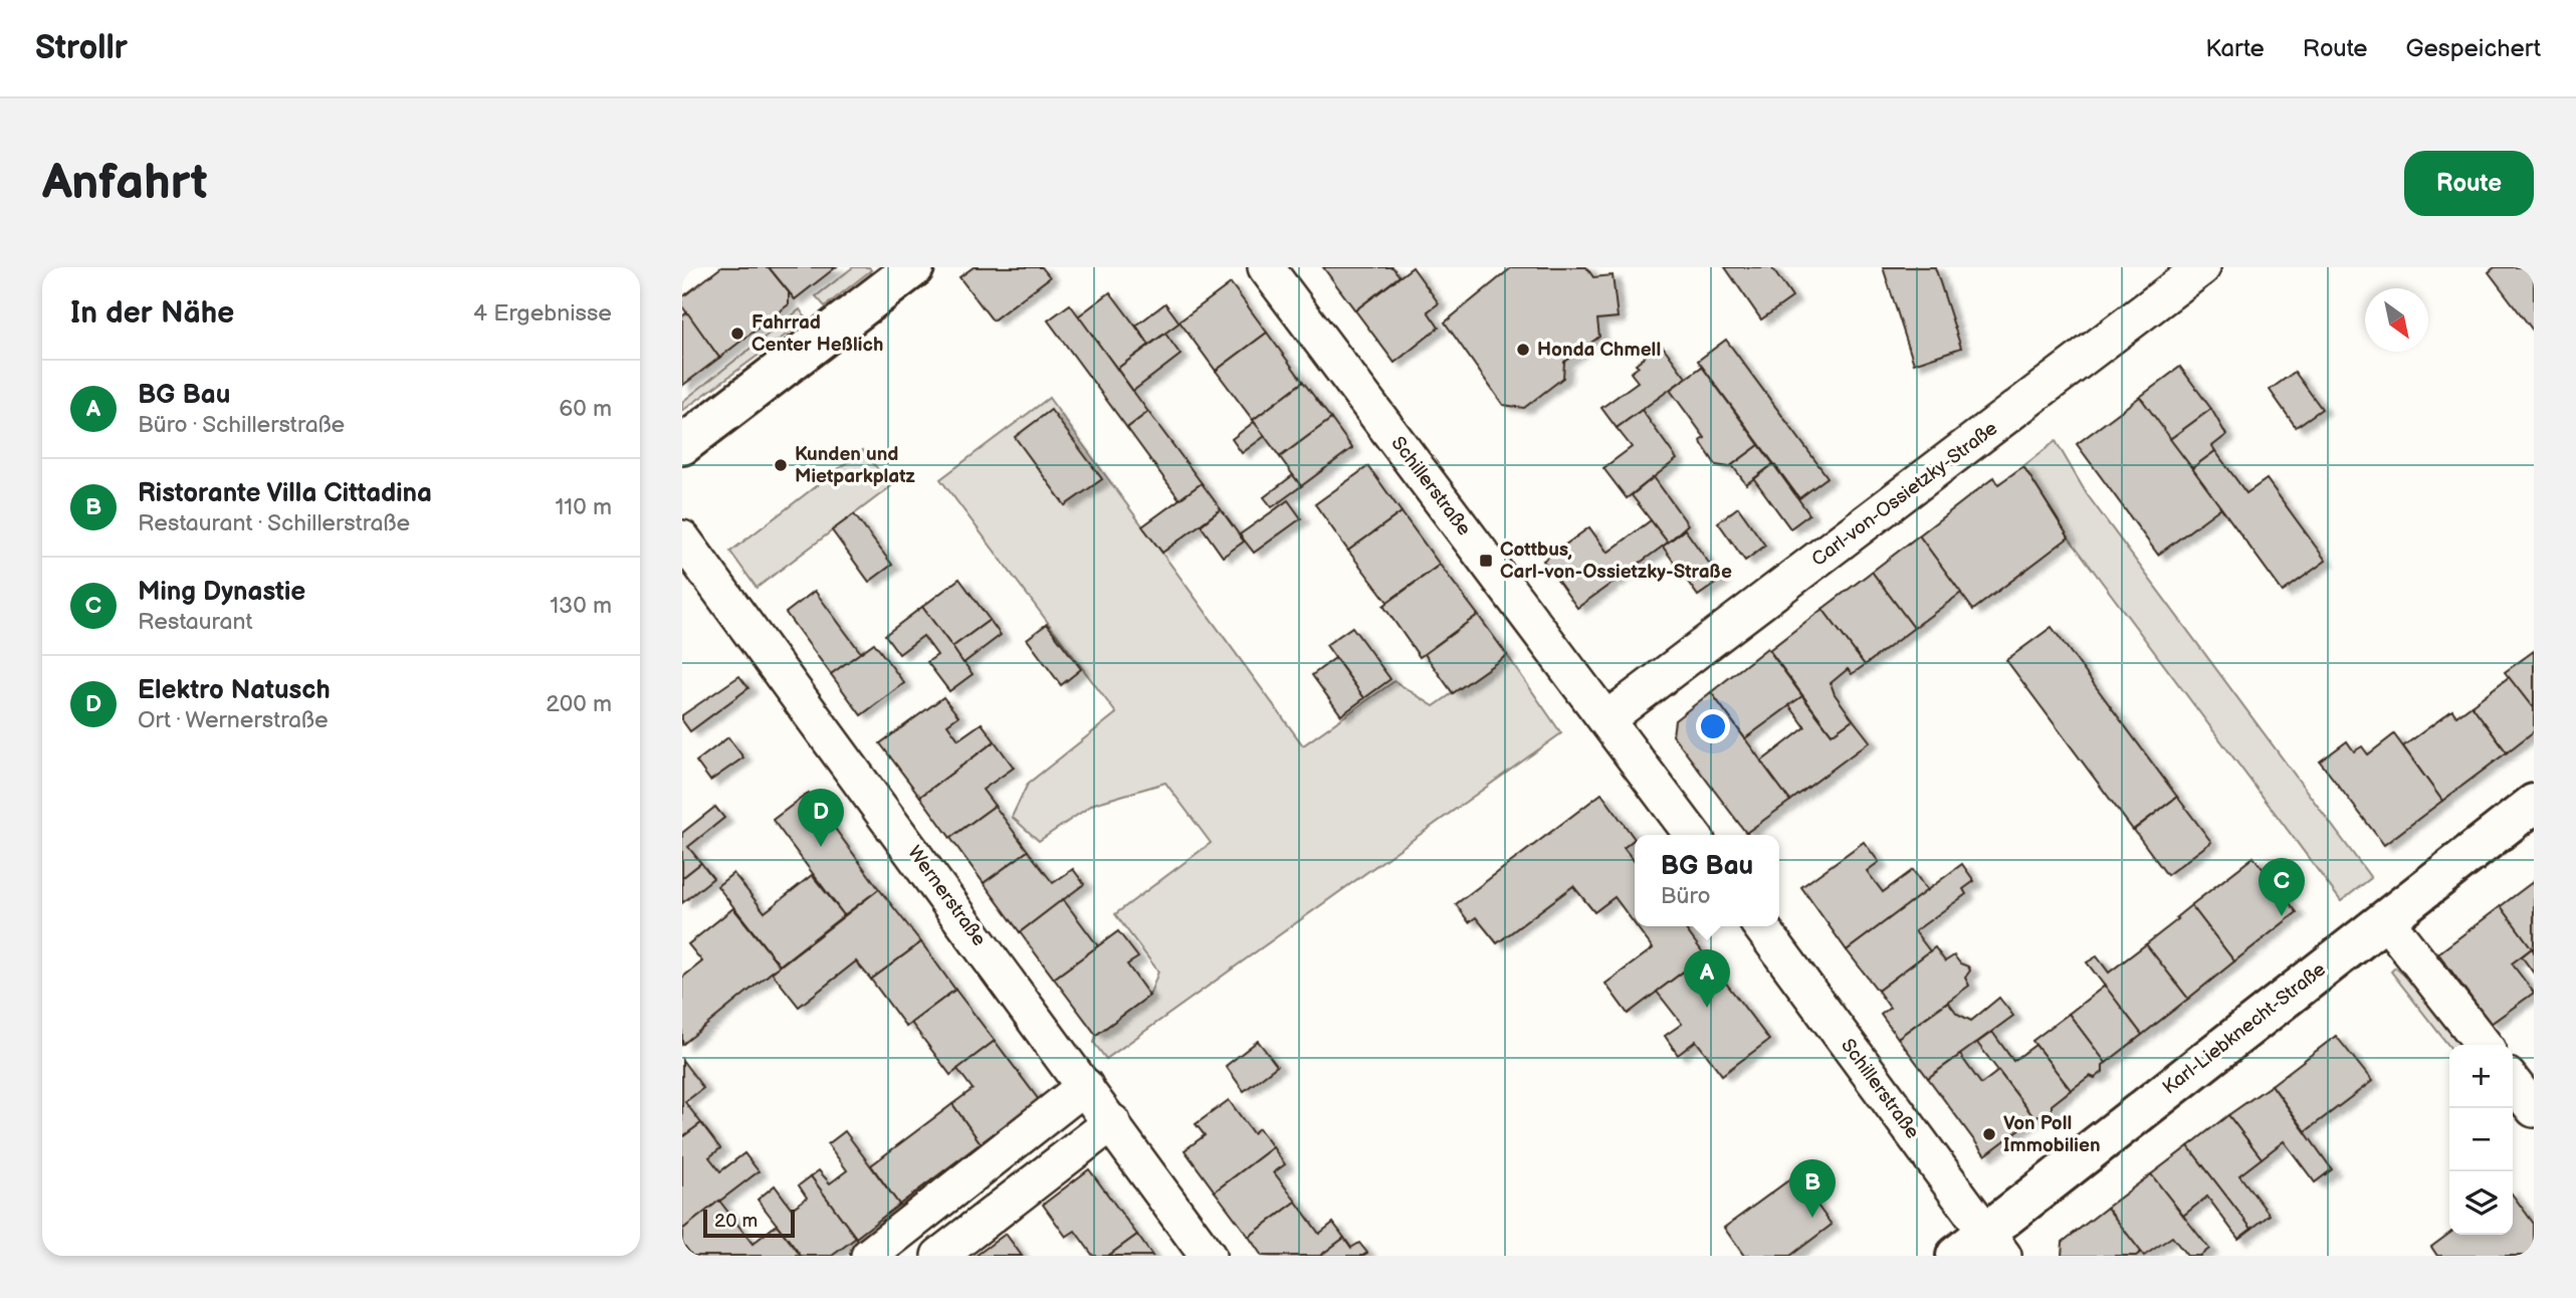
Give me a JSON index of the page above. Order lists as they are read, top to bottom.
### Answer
{
  "streets": {
    "main road": ["Karl-Liebknecht-Straße"],
    "street": ["Schillerstraße", "Carl-von-Ossietzky-Straße", "Wernerstraße"]
  },
  "crossings": [
    ["Schillerstraße", "Carl-von-Ossietzky-Straße"],
    ["Schillerstraße", "Karl-Liebknecht-Straße"]
  ],
  "places": {
    "other": [
      "Fahrrad Center Heßlich",
      "Honda Chmell",
      "Kunden und Mietparkplatz",
      "Von Poll Immobilien"
    ],
    "transit": ["Cottbus, Carl-von-Ossietzky-Straße"]
  },
  "scale_bar": "20 m",
  "north": "bottom right",
  "page": {
    "header": "Strollr",
    "nav": ["Karte", "Route", "Gespeichert"],
    "buttons": "Route",
    "title": "Anfahrt",
    "heading": ["In der Nähe", "4 Ergebnisse"],
    "list": [
      {
        "mark": "A",
        "name": "BG Bau",
        "note": "Büro · Schillerstraße",
        "value": "60 m"
      },
      {
        "mark": "B",
        "name": "Ristorante Villa Cittadina",
        "note": "Restaurant · Schillerstraße",
        "value": "110 m"
      },
      {
        "mark": "C",
        "name": "Ming Dynastie",
        "note": "Restaurant",
        "value": "130 m"
      },
      {
        "mark": "D",
        "name": "Elektro Natusch",
        "note": "Ort · Wernerstraße",
        "value": "200 m"
      }
    ],
    "pins": [
      "D",
      "C",
      "A",
      "B"
    ],
    "popup": ["BG Bau", "Büro"],
    "map_buttons": ["+", "−"],
    "scale": "20 m"
  }
}
